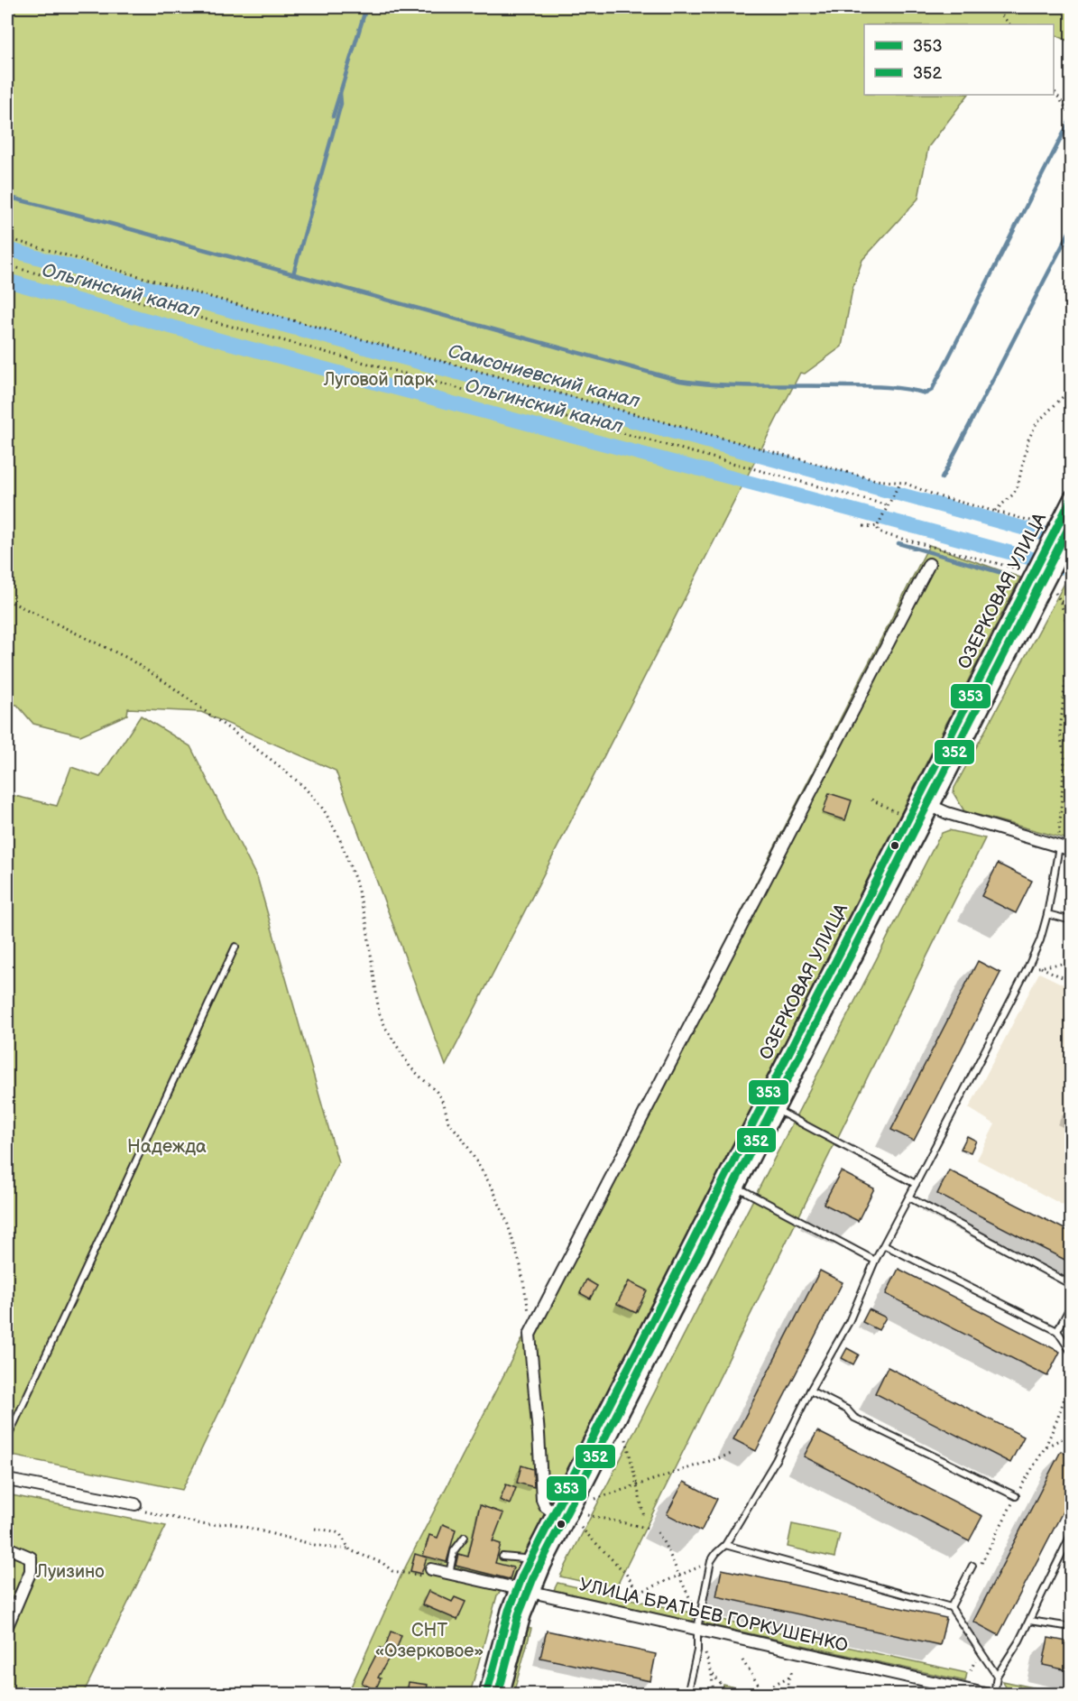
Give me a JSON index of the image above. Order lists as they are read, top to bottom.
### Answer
{
  "streets": {
    "street": ["ОЗЕРКОВАЯ УЛИЦА", "УЛИЦА БРАТЬЕВ ГОРКУШЕНКО"]
  },
  "crossings": [
    ["ОЗЕРКОВАЯ УЛИЦА", "УЛИЦА БРАТЬЕВ ГОРКУШЕНКО"]
  ],
  "water": ["Ольгинский канал", "Самсониевский канал"],
  "parks": [
    "Луговой парк",
    "Надежда",
    "Луизино",
    "СНТ «Озерковое»"
  ],
  "lines": ["transit line 353", "transit line 352"],
  "legend": ["353", "352"]
}
